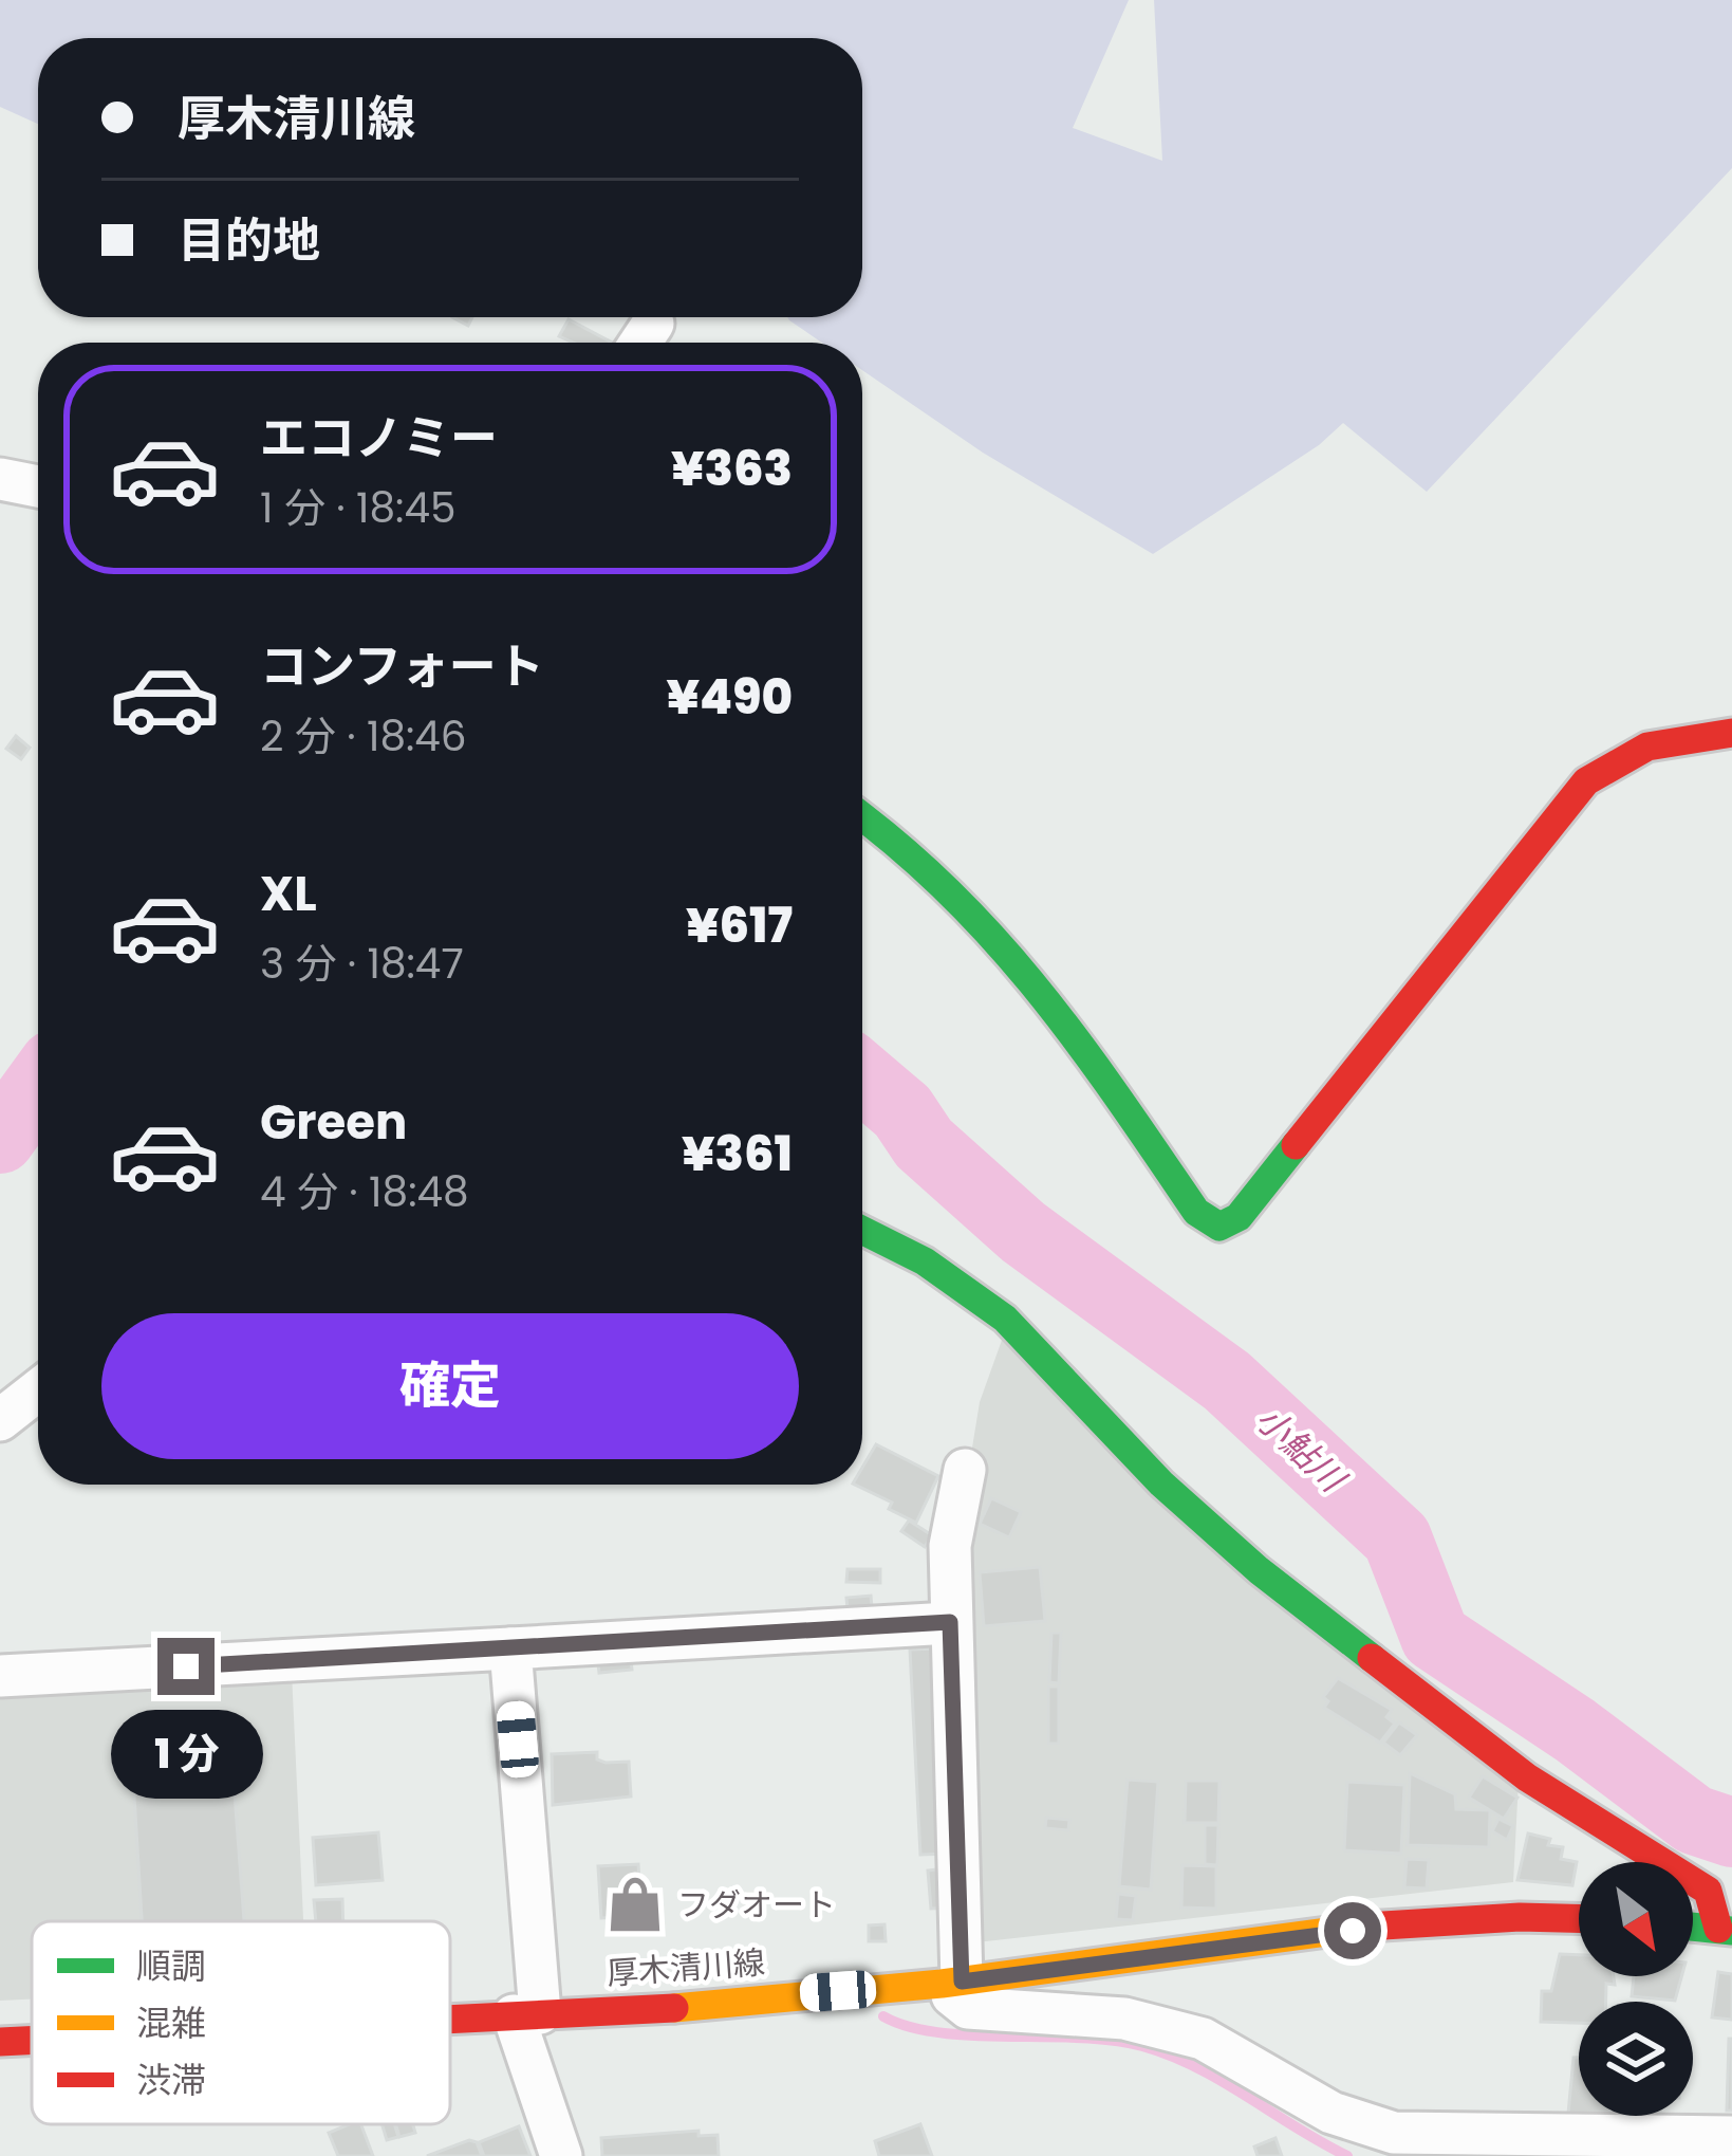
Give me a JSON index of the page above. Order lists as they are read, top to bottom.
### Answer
{
  "streets": {
    "street": ["厚木清川線"]
  },
  "water": ["小鮎川"],
  "places": {
    "shop": ["フダオート"]
  },
  "legend": ["順調", "混雑", "渋滞"],
  "north": "bottom right",
  "page": {
    "banner": ["厚木清川線", "目的地"],
    "list": [
      {
        "name": "エコノミー",
        "note": "1 分 · 18:45",
        "value": "¥363"
      },
      {
        "name": "コンフォート",
        "note": "2 分 · 18:46",
        "value": "¥490"
      },
      {
        "name": "XL",
        "note": "3 分 · 18:47",
        "value": "¥617"
      },
      {
        "name": "Green",
        "note": "4 分 · 18:48",
        "value": "¥361"
      }
    ],
    "buttons": "確定",
    "bubble": "1 分"
  }
}
